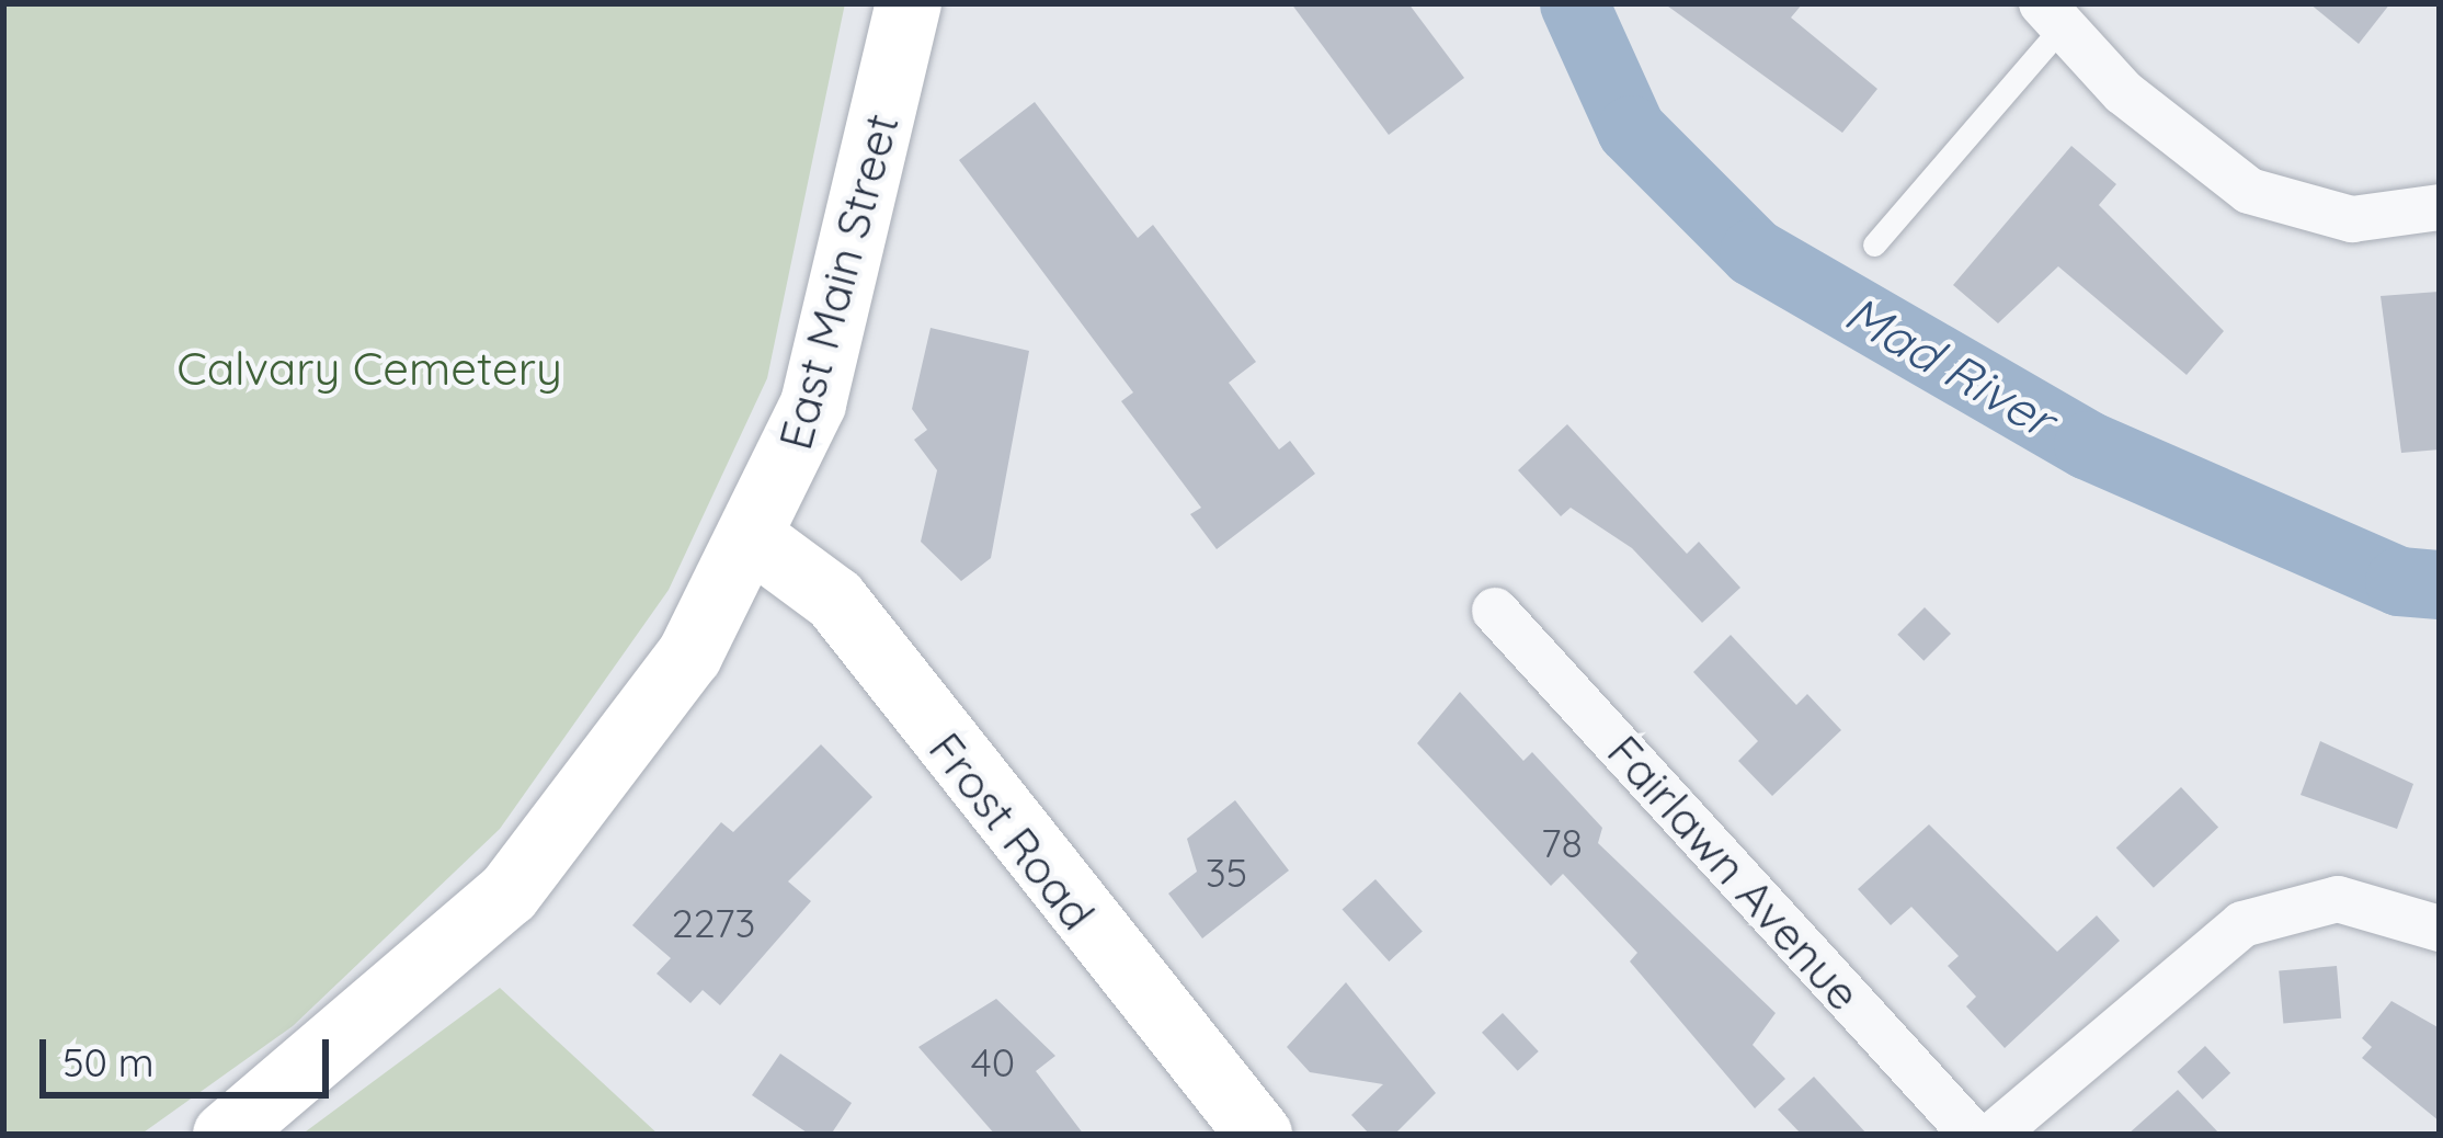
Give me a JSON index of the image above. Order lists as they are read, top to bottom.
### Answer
{
  "streets": {
    "main road": ["East Main Street", "Frost Road"],
    "street": ["Fairlawn Avenue"]
  },
  "crossings": [
    ["East Main Street", "Frost Road"]
  ],
  "water": ["Mad River"],
  "parks": ["Calvary Cemetery"],
  "house_numbers": [
    "78",
    "35",
    "2273",
    "40"
  ],
  "scale_bar": "50 m"
}
